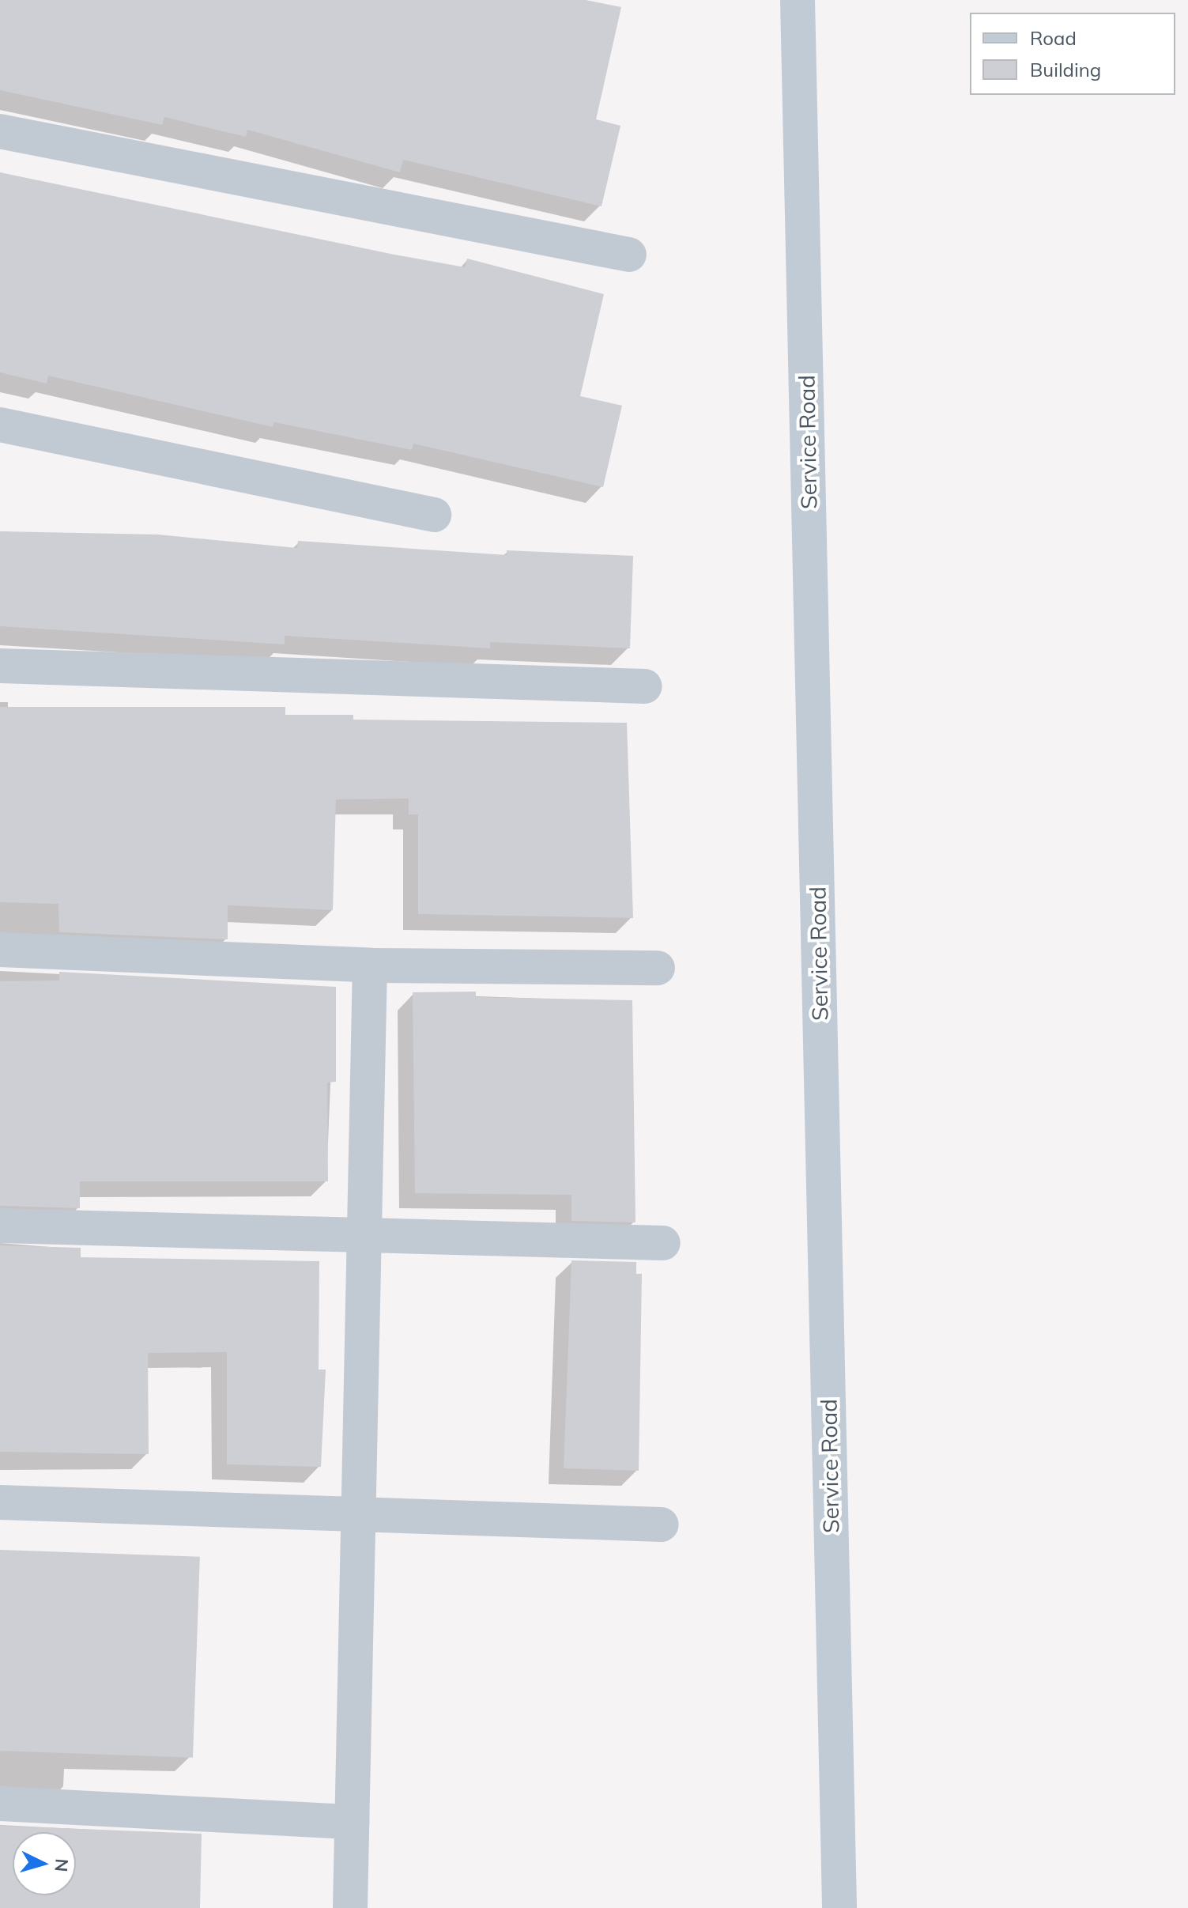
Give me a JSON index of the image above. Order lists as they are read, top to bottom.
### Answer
{
  "streets": {
    "main road": ["Service Road"]
  },
  "legend": ["Road", "Building"],
  "north": "right"
}
